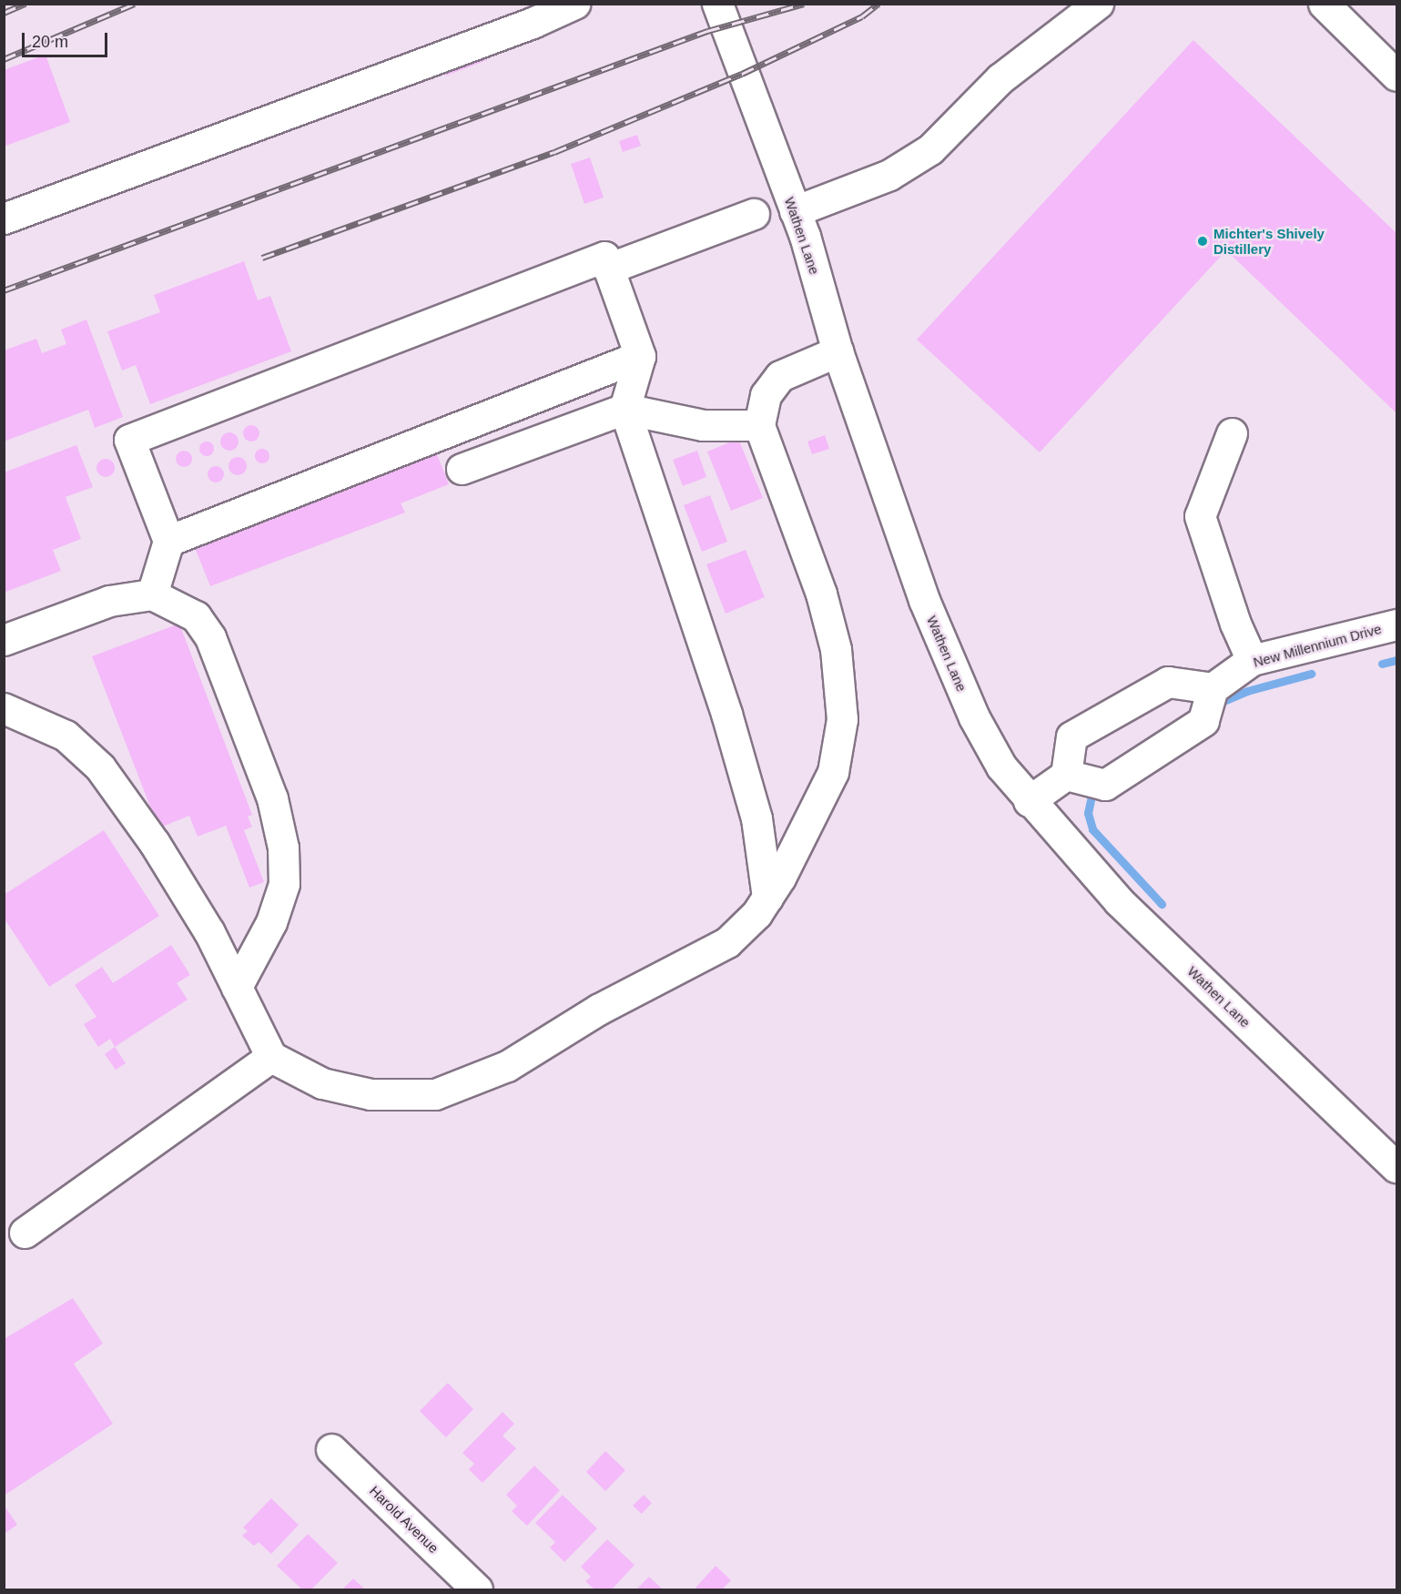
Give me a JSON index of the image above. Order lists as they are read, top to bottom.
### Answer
{
  "streets": {
    "street": ["Wathen Lane", "New Millennium Drive", "Harold Avenue"]
  },
  "places": ["Michter's Shively Distillery"],
  "scale_bar": "20 m"
}
